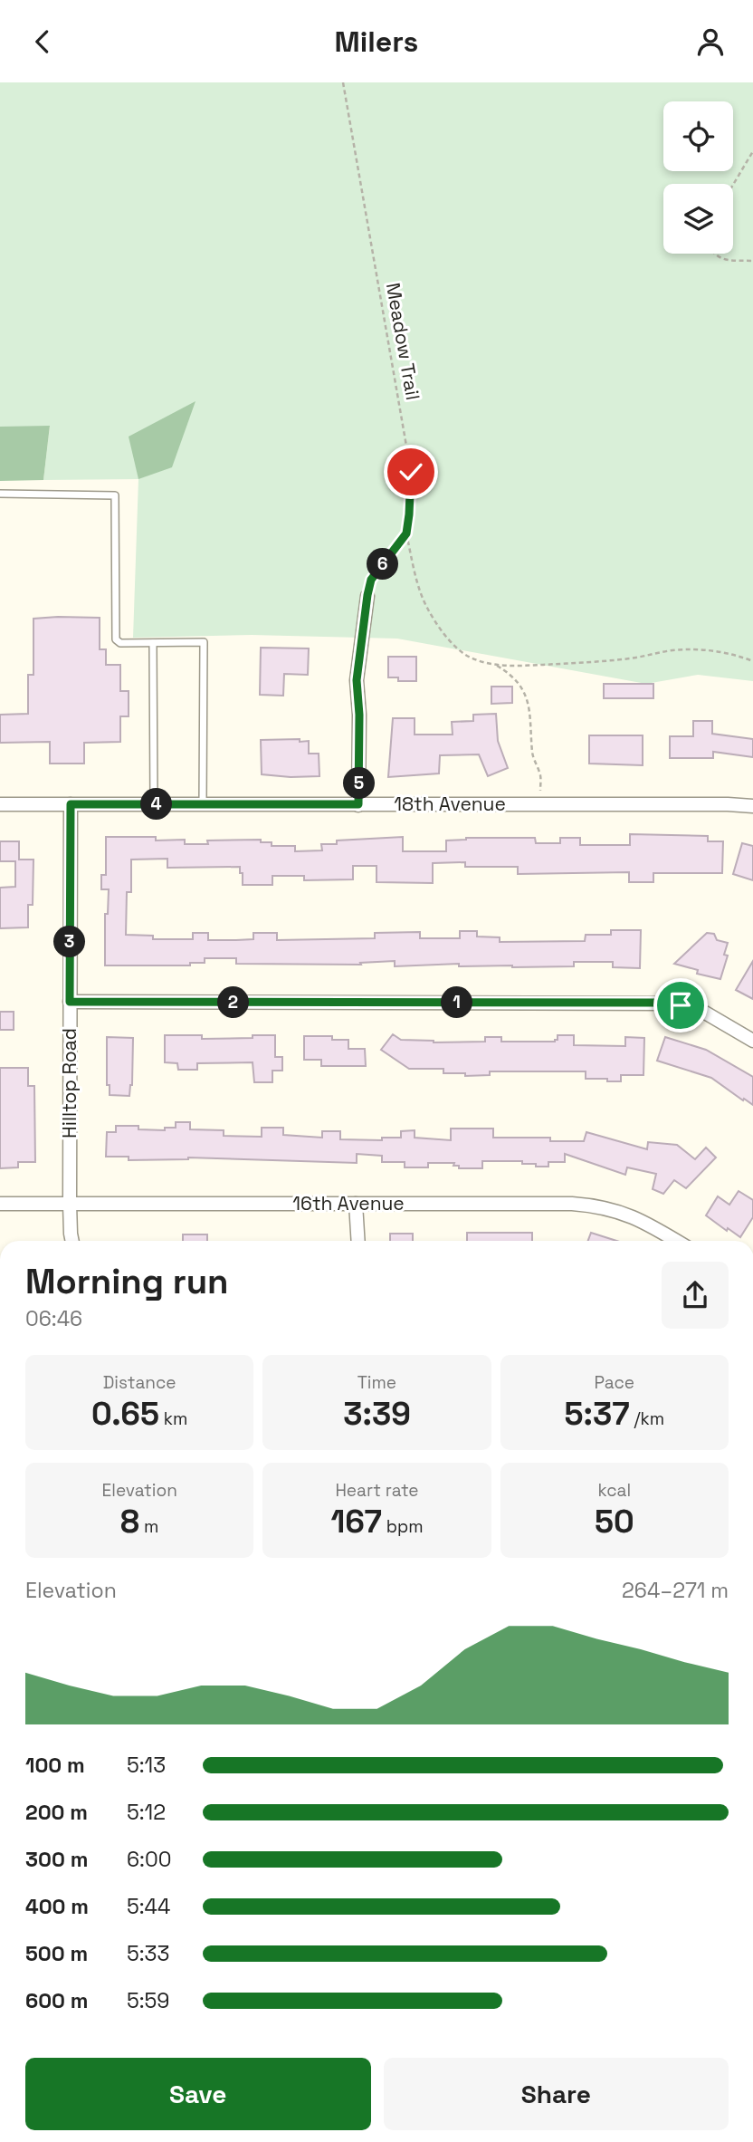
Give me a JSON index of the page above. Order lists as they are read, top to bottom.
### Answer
{
  "streets": {
    "street": ["18th Avenue", "Hilltop Road", "16th Avenue"],
    "path": ["Meadow Trail"]
  },
  "crossings": [
    ["18th Avenue", "Hilltop Road"],
    ["Hilltop Road", "16th Avenue"]
  ],
  "page": {
    "header": "Milers",
    "pins": [
      "6",
      "5",
      "4",
      "3",
      "1",
      "2"
    ],
    "heading": ["Morning run", "06:46"],
    "stats": [
      ["Distance", "0.65 km"],
      ["Time", "3:39"],
      ["Pace", "5:37 /km"],
      ["Elevation", "8 m"],
      ["Heart rate", "167 bpm"],
      ["kcal", "50"]
    ],
    "chart": ["Elevation", "264–271 m"],
    "list": [
      {
        "name": "100 m",
        "note": "5:13"
      },
      {
        "name": "200 m",
        "note": "5:12"
      },
      {
        "name": "300 m",
        "note": "6:00"
      },
      {
        "name": "400 m",
        "note": "5:44"
      },
      {
        "name": "500 m",
        "note": "5:33"
      },
      {
        "name": "600 m",
        "note": "5:59"
      }
    ],
    "buttons": ["Save", "Share"]
  }
}
